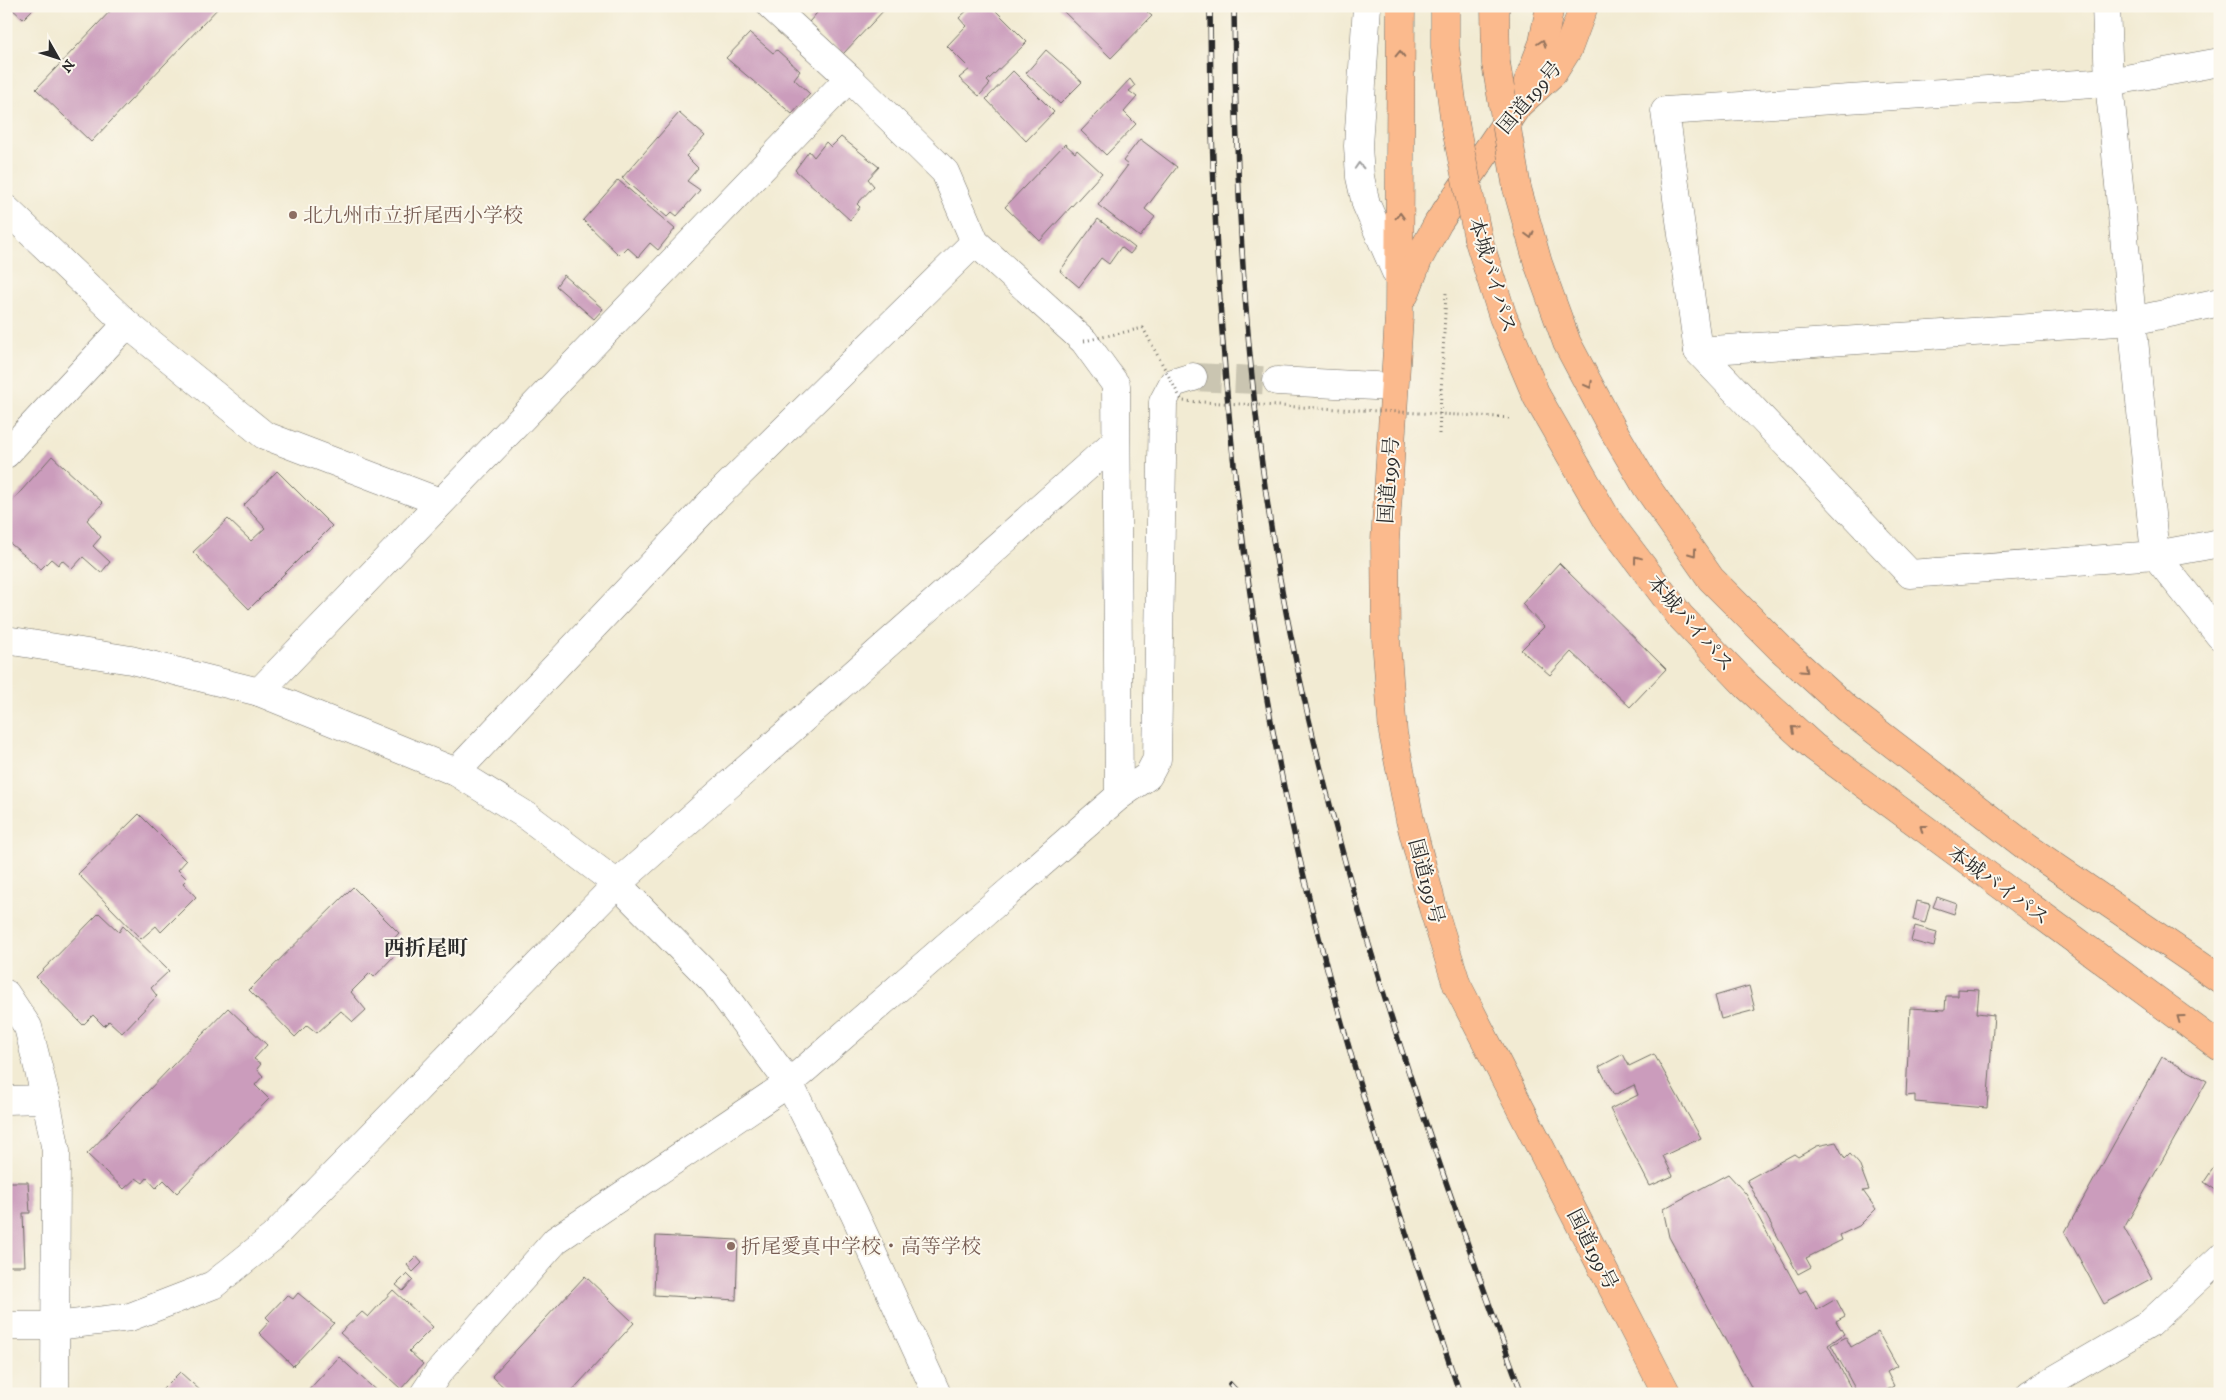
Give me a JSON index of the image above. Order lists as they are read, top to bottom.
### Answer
{
  "streets": {
    "highway": ["国道199号", "本城バイパス"]
  },
  "districts": ["西折尾町"],
  "places": ["北九州市立折尾西小学校", "折尾愛真中学校・高等学校"],
  "north": "bottom right"
}
